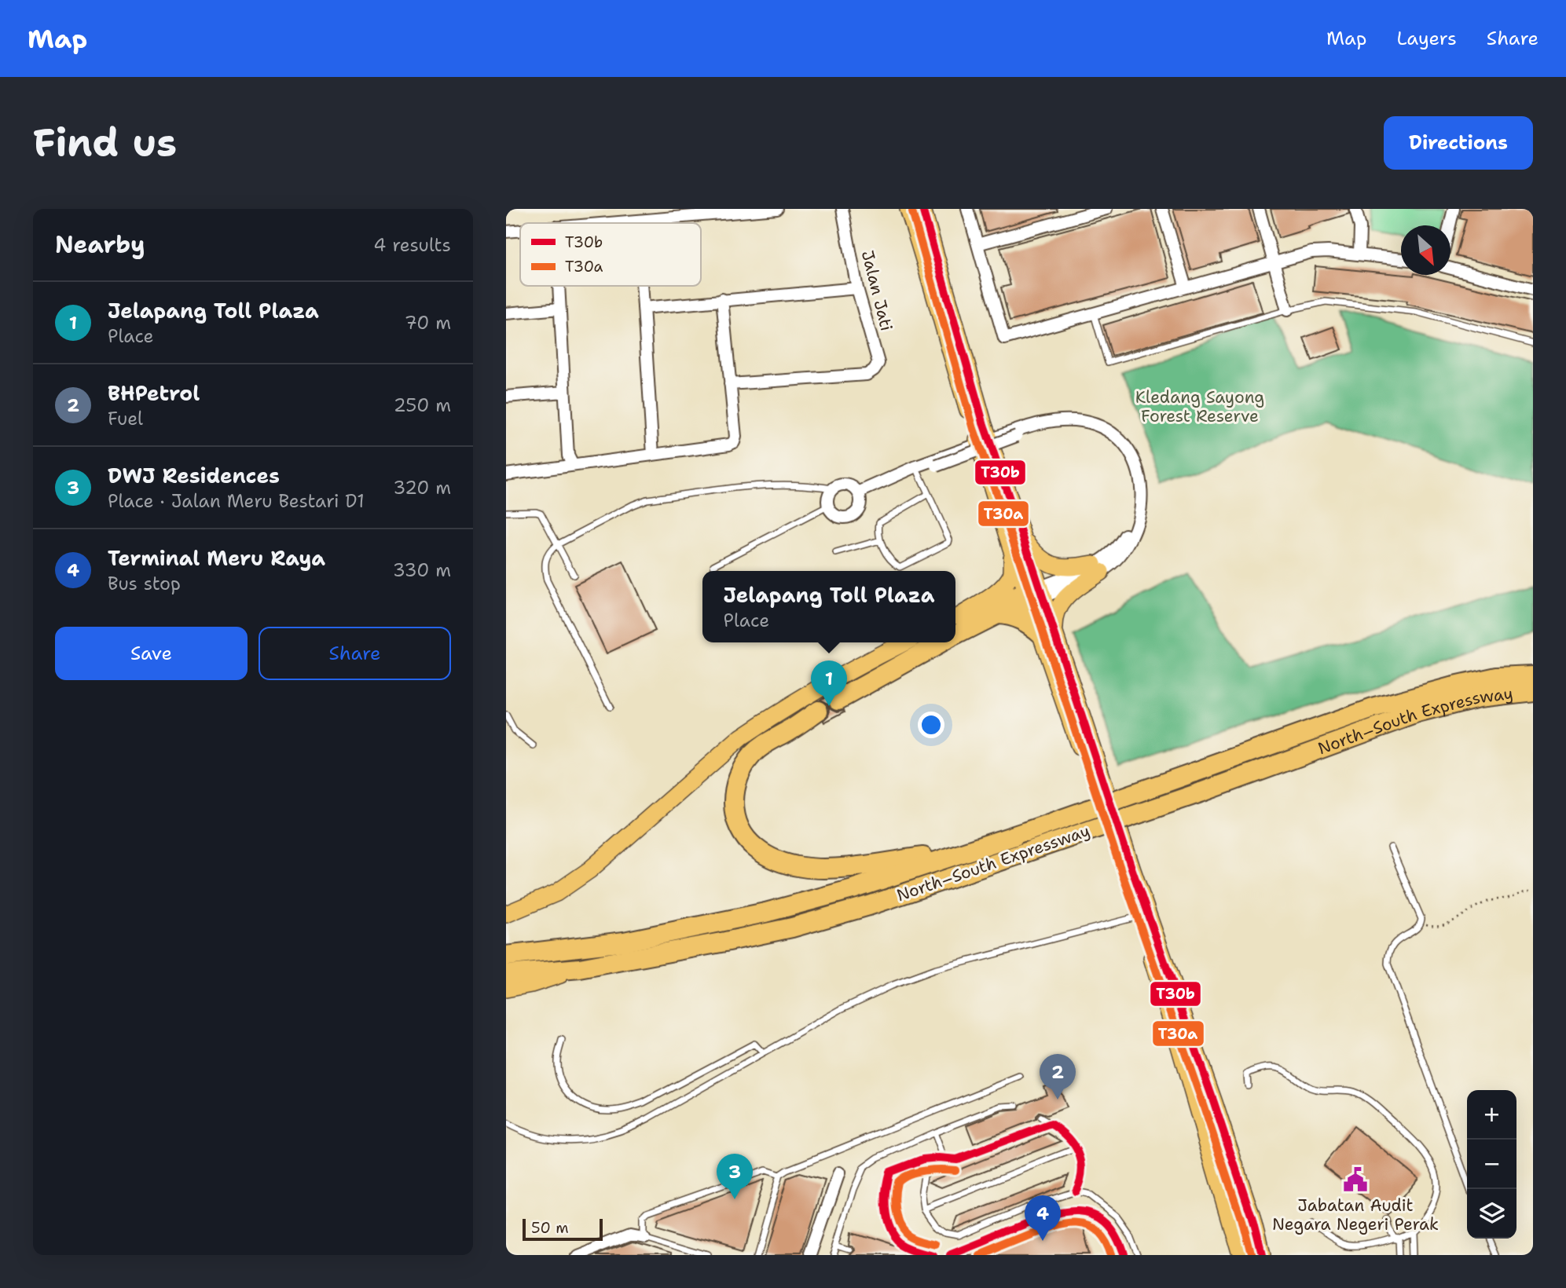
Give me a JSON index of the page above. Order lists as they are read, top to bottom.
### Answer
{
  "streets": {
    "highway": ["North–South Expressway"],
    "street": ["Jalan Jati"]
  },
  "parks": ["Kledang Sayong Forest Reserve"],
  "places": {
    "public building": ["Jabatan Audit Negara Negeri Perak"]
  },
  "lines": ["transit line T30b", "transit line T30a"],
  "legend": ["T30b", "T30a"],
  "scale_bar": "50 m",
  "north": "bottom right",
  "page": {
    "header": "Map",
    "nav": ["Map", "Layers", "Share"],
    "buttons": [
      "Directions",
      ["Save", "Share"]
    ],
    "title": "Find us",
    "heading": ["Nearby", "4 results"],
    "list": [
      {
        "mark": "1",
        "name": "Jelapang Toll Plaza",
        "note": "Place",
        "value": "70 m"
      },
      {
        "mark": "2",
        "name": "BHPetrol",
        "note": "Fuel",
        "value": "250 m"
      },
      {
        "mark": "3",
        "name": "DWJ Residences",
        "note": "Place · Jalan Meru Bestari D1",
        "value": "320 m"
      },
      {
        "mark": "4",
        "name": "Terminal Meru Raya",
        "note": "Bus stop",
        "value": "330 m"
      }
    ],
    "popup": ["Jelapang Toll Plaza", "Place"],
    "pins": [
      "1",
      "2",
      "3",
      "4"
    ],
    "map_buttons": ["+", "−"],
    "scale": "50 m"
  }
}
